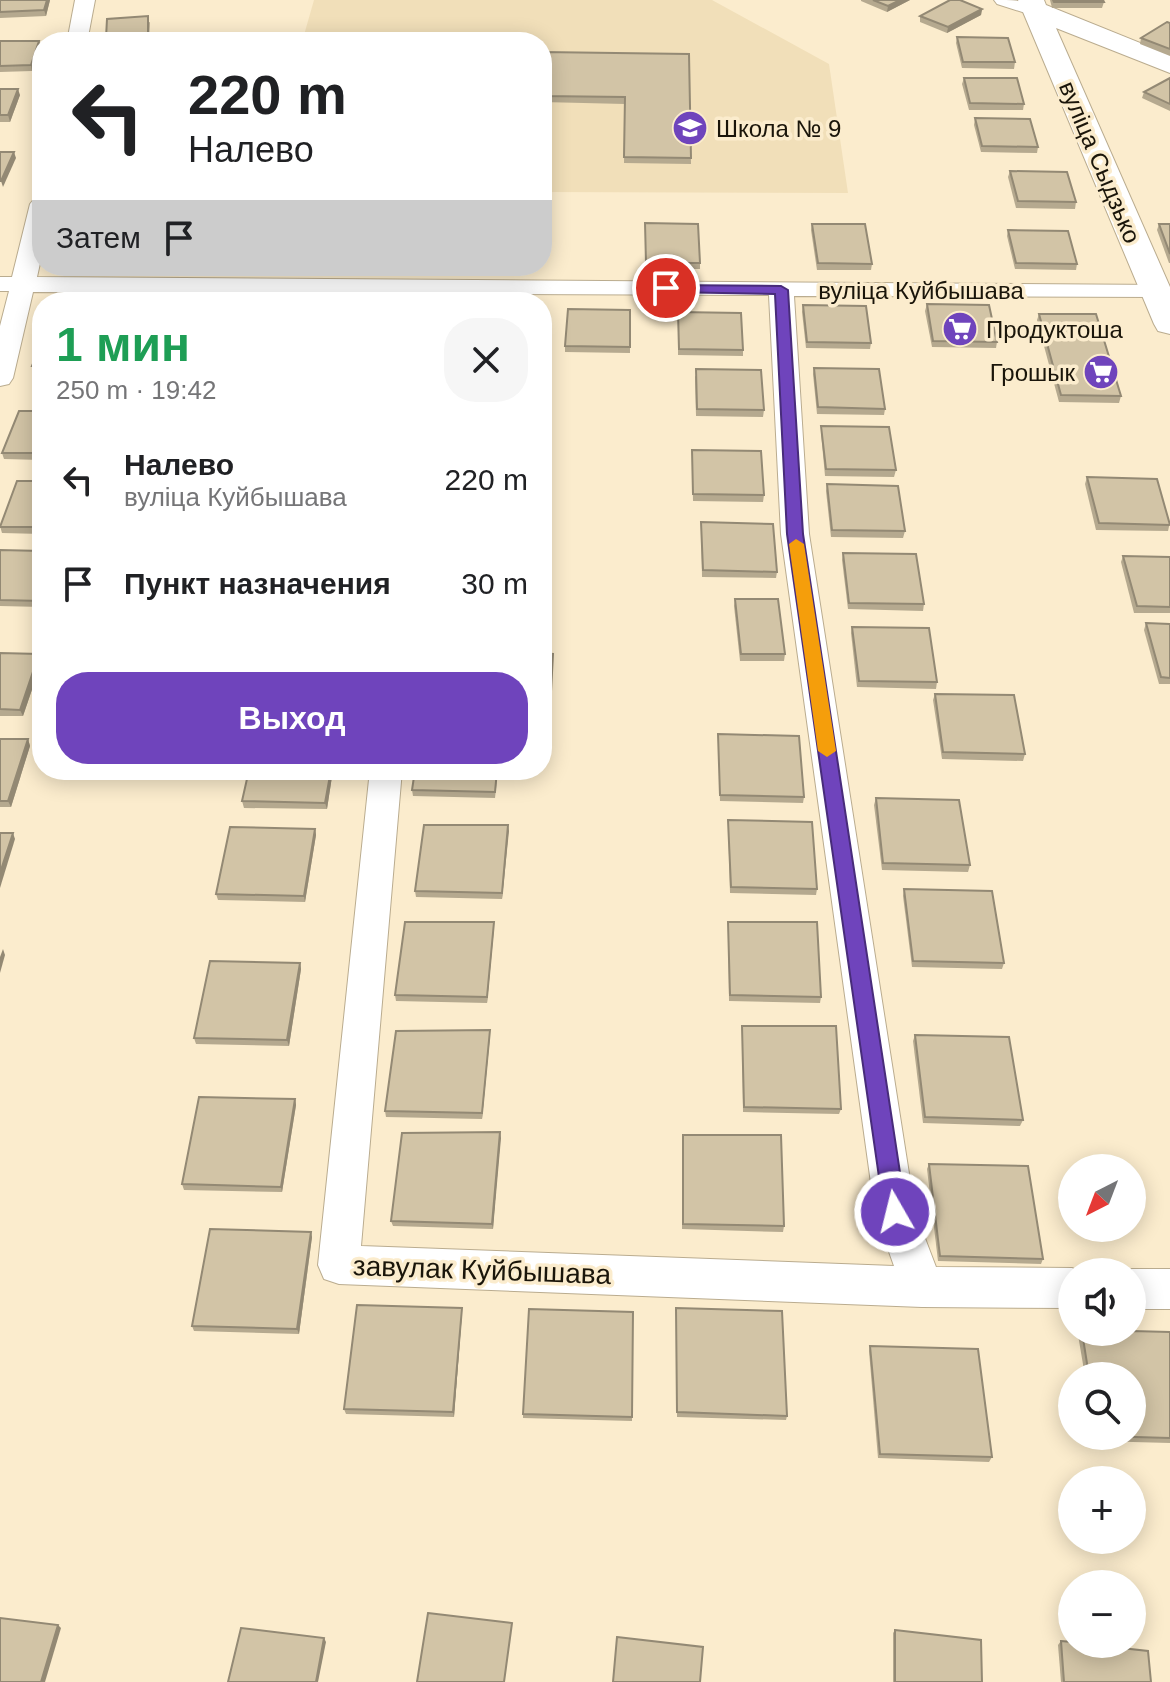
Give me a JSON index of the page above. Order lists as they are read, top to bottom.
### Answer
{
  "streets": {
    "street": ["вуліца Сыдзько", "вуліца Куйбышава", "завулак Куйбышава"]
  },
  "crossings": [
    ["вуліца Сыдзько", "вуліца Куйбышава"]
  ],
  "places": {
    "school or university": ["Школа № 9"],
    "supermarket": ["Продуктоша", "Грошык"]
  },
  "north": "bottom left",
  "page": {
    "turn": ["220 m", "Налево"],
    "then": "Затем",
    "heading": ["1 мин", "250 m · 19:42"],
    "list": [
      {
        "name": "Налево",
        "note": "вуліца Куйбышава",
        "value": "220 m"
      },
      {
        "name": "Пункт назначения",
        "value": "30 m"
      }
    ],
    "buttons": "Выход",
    "map_buttons": ["+", "−"]
  }
}
